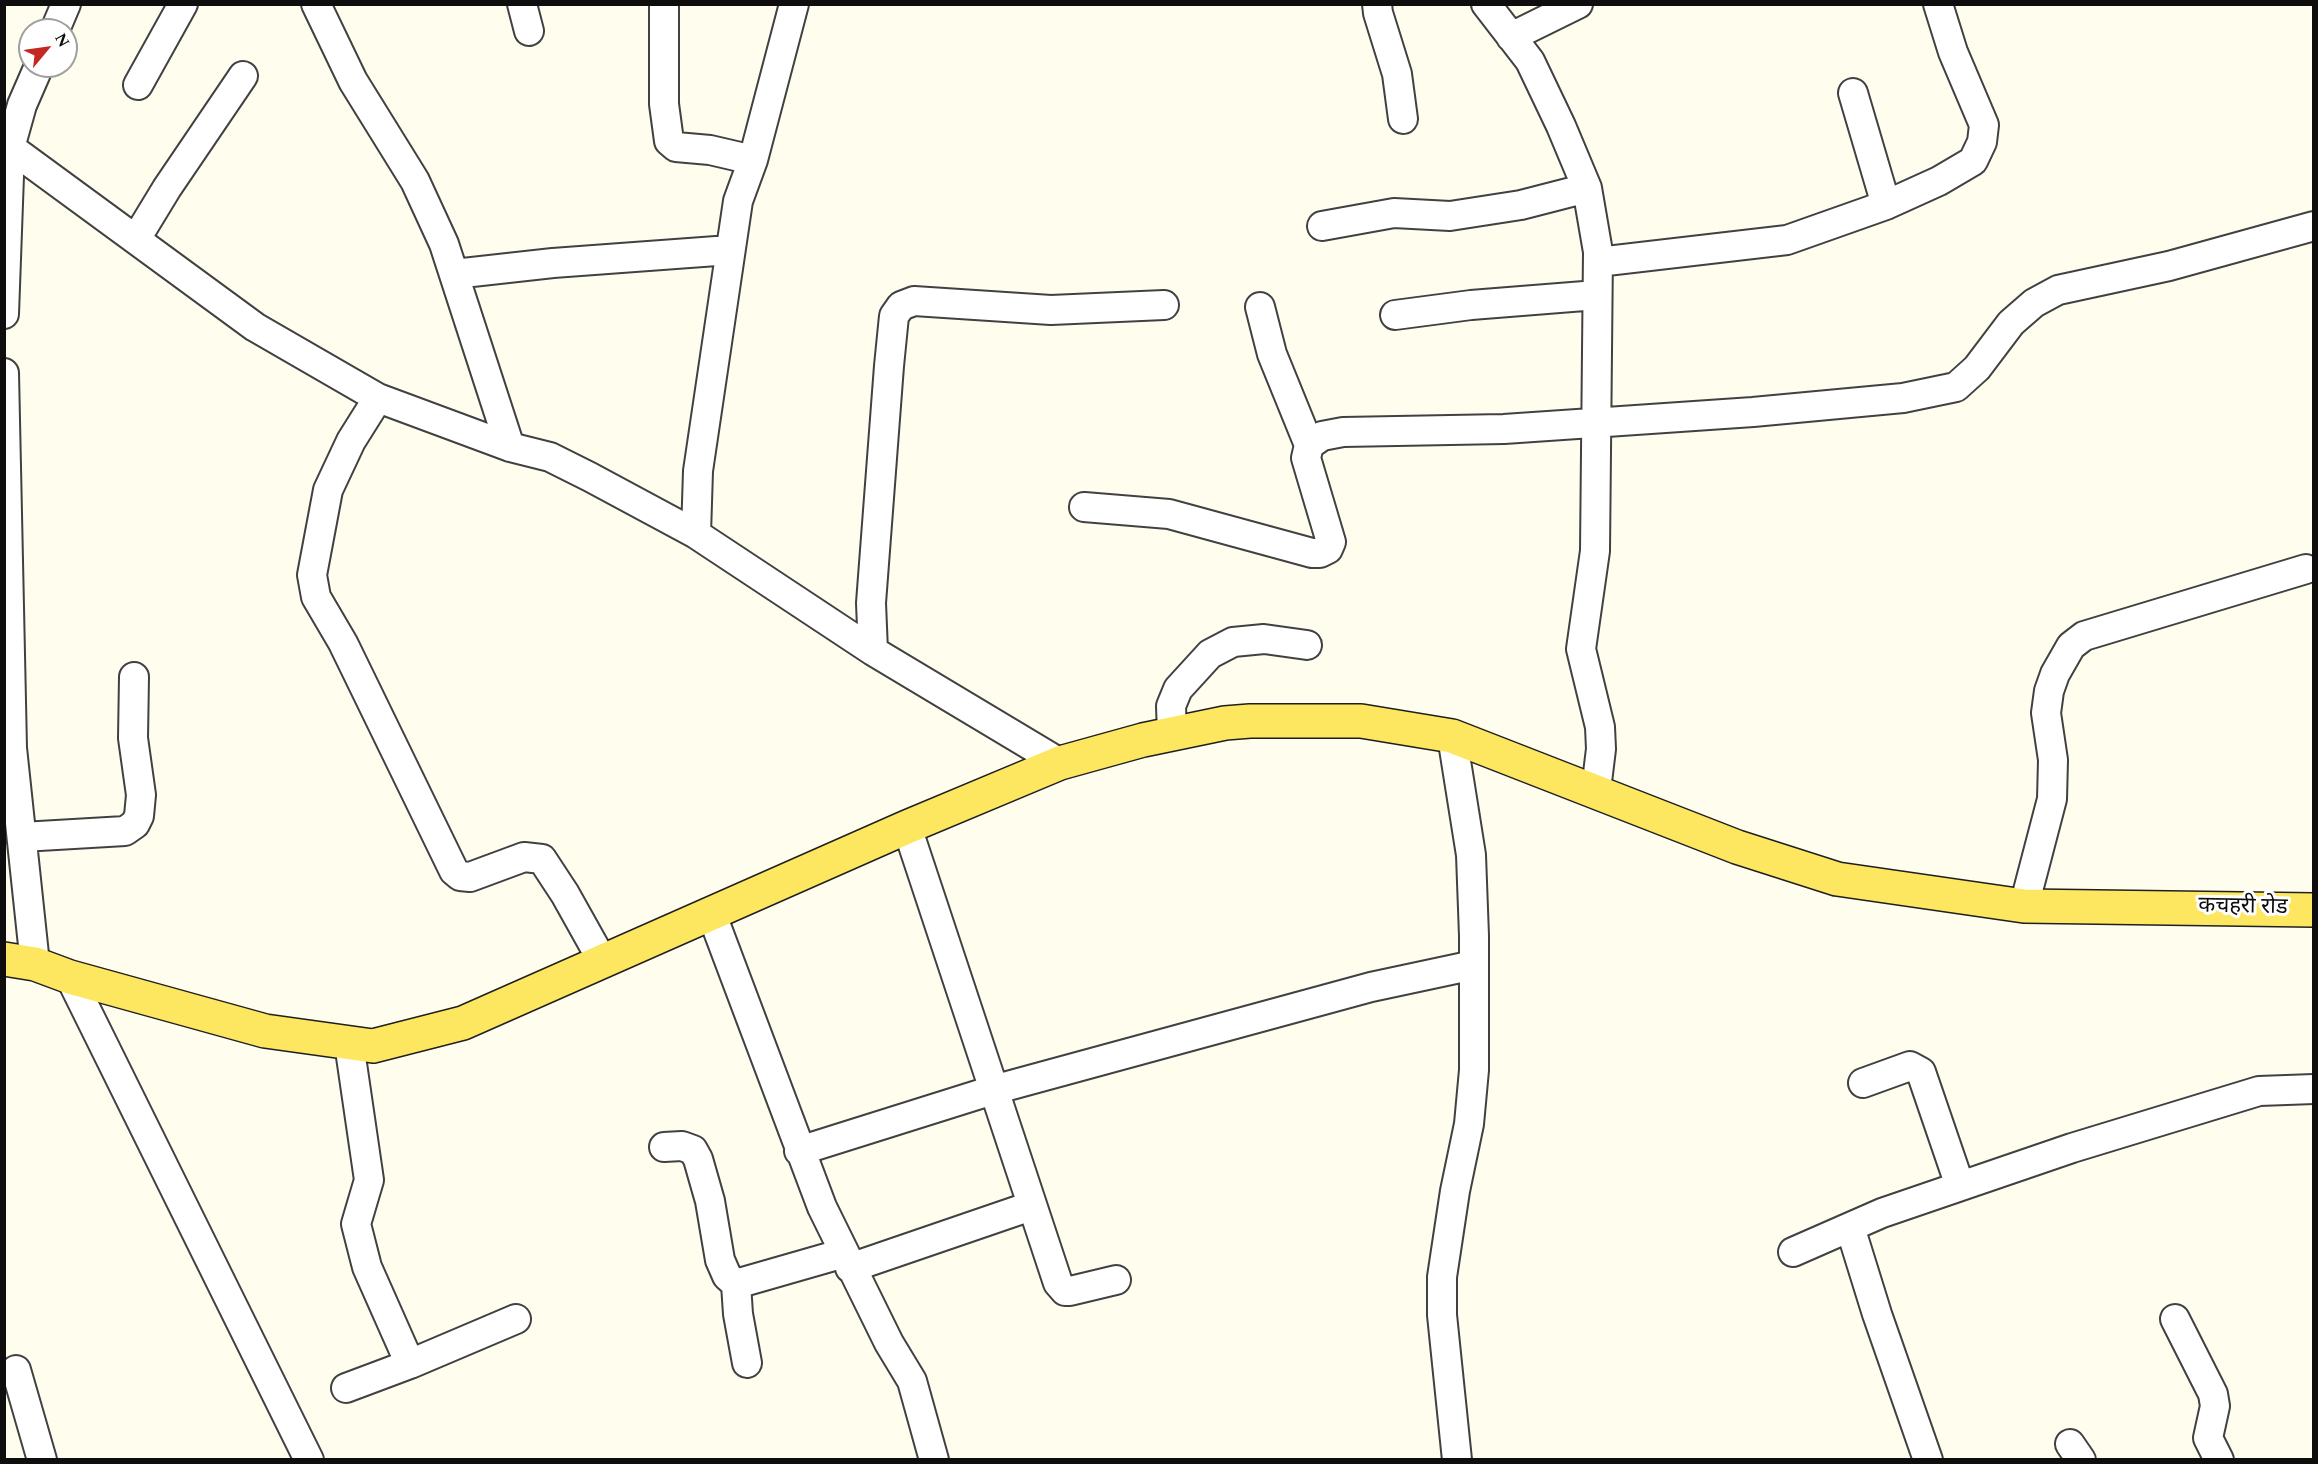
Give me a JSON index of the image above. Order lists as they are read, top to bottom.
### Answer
{
  "streets": {
    "main road": ["कचहरी रोड"]
  },
  "north": "top right"
}
